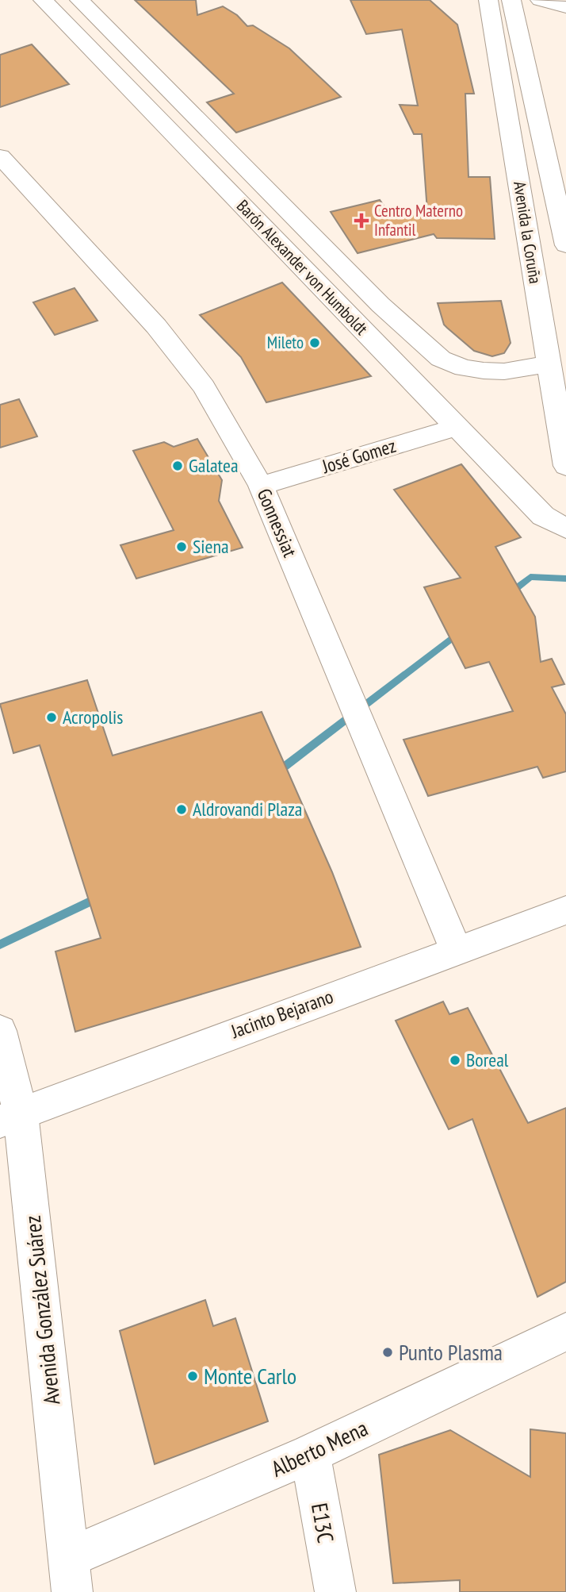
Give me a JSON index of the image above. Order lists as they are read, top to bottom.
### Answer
{
  "streets": {
    "street": [
      "Avenida la Coruña",
      "Barón Alexander von Humboldt",
      "José Gomez",
      "Gonnessiat",
      "Jacinto Bejarano",
      "Avenida González Suárez",
      "Alberto Mena",
      "E13C"
    ]
  },
  "crossings": [
    ["Avenida la Coruña", "Barón Alexander von Humboldt"],
    ["Barón Alexander von Humboldt", "José Gomez"],
    ["José Gomez", "Gonnessiat"],
    ["Gonnessiat", "Jacinto Bejarano"],
    ["Jacinto Bejarano", "Avenida González Suárez"],
    ["Avenida González Suárez", "Alberto Mena"],
    ["Alberto Mena", "E13C"]
  ],
  "places": {
    "health": ["Centro Materno Infantil"],
    "other": [
      "Mileto",
      "Galatea",
      "Siena",
      "Acropolis",
      "Aldrovandi Plaza",
      "Boreal",
      "Punto Plasma",
      "Monte Carlo"
    ]
  }
}
